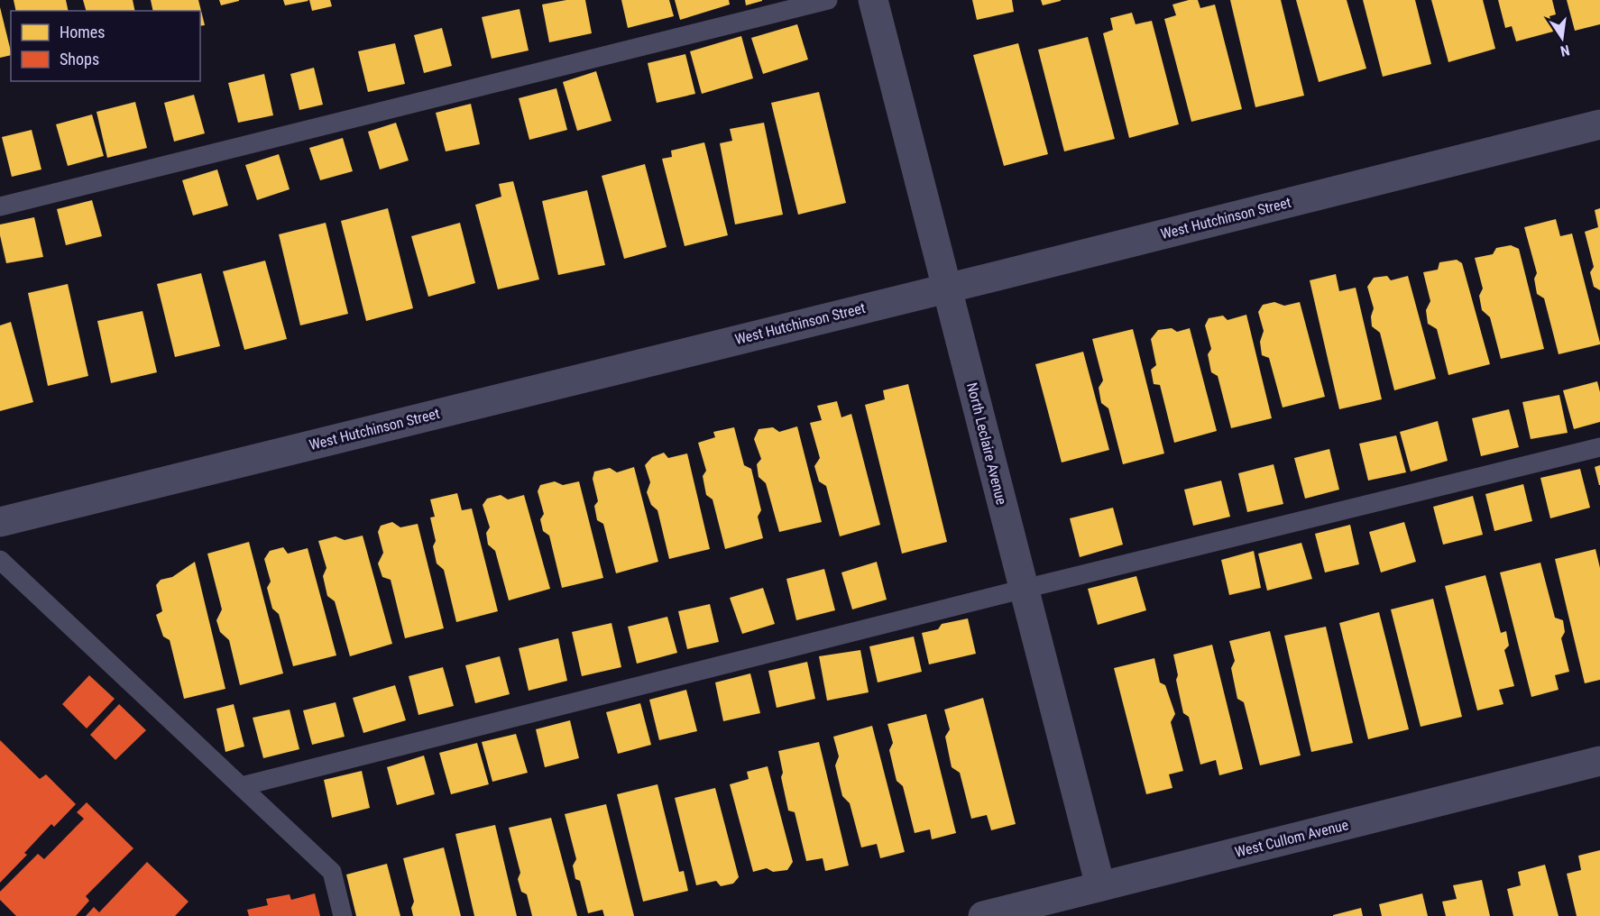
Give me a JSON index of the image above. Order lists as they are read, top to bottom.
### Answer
{
  "streets": {
    "street": ["West Hutchinson Street", "North Leclaire Avenue", "West Cullom Avenue"]
  },
  "crossings": [
    ["West Hutchinson Street", "North Leclaire Avenue"],
    ["North Leclaire Avenue", "West Cullom Avenue"]
  ],
  "legend": ["Homes", "Shops"],
  "north": "bottom"
}
